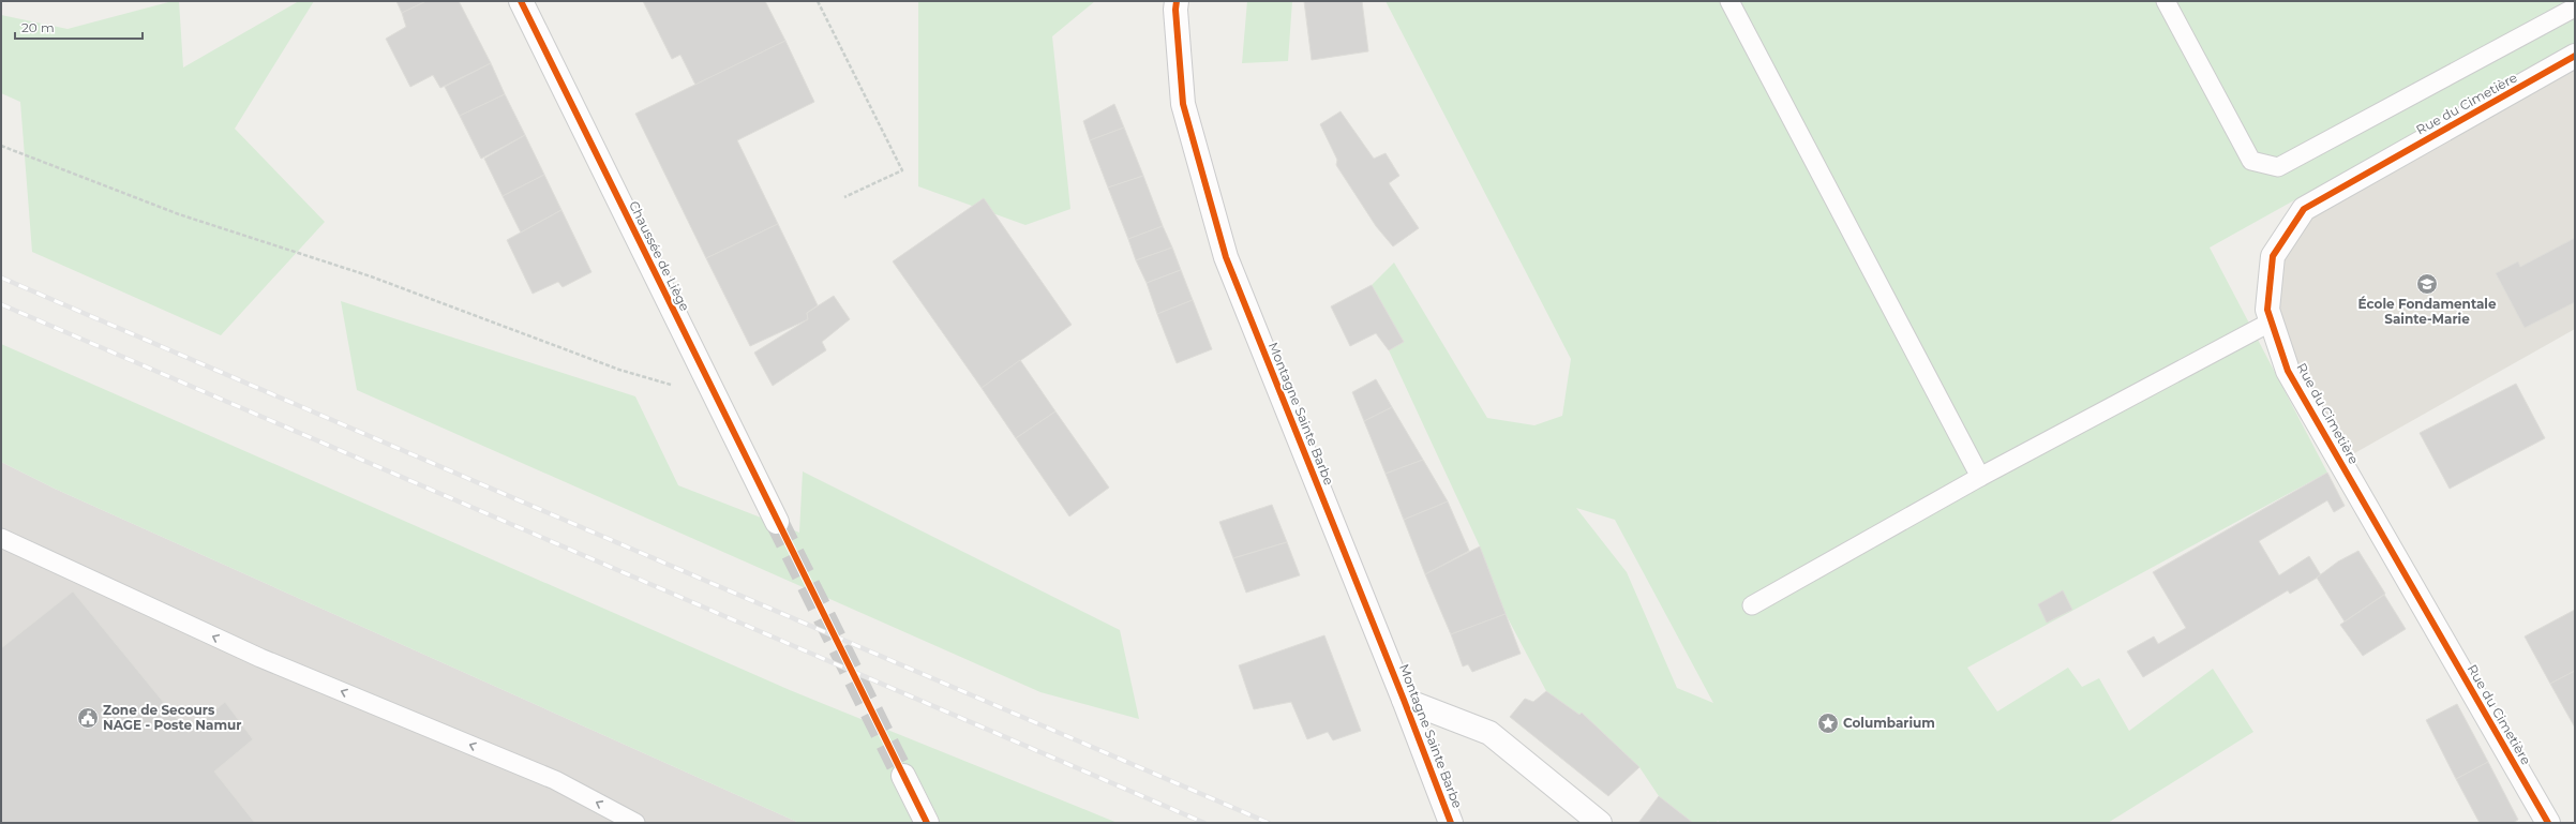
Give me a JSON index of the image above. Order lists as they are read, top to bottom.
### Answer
{
  "streets": {
    "street": ["Rue du Cimetière", "Chaussée de Liège", "Montagne Sainte Barbe"]
  },
  "places": {
    "school or university": ["École Fondamentale Sainte-Marie"],
    "public building": ["Zone de Secours NAGE - Poste Namur"],
    "place": ["Columbarium"]
  },
  "scale_bar": "20 m"
}
